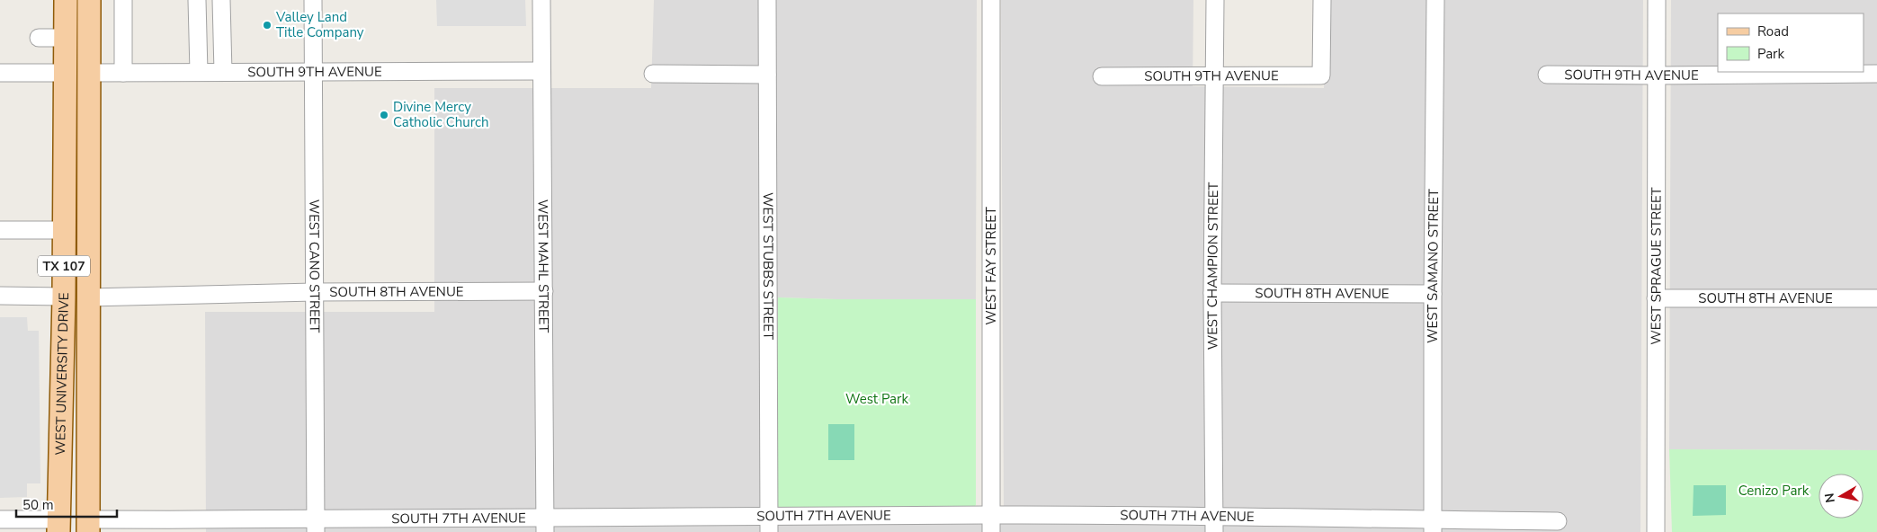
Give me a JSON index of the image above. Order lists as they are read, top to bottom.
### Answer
{
  "streets": {
    "main road": ["TX 107", "WEST UNIVERSITY DRIVE"],
    "street": [
      "SOUTH 9TH AVENUE",
      "WEST CANO STREET",
      "WEST MAHL STREET",
      "WEST STUBBS STREET",
      "WEST FAY STREET",
      "WEST CHAMPION STREET",
      "WEST SAMANO STREET",
      "WEST SPRAGUE STREET",
      "SOUTH 8TH AVENUE",
      "SOUTH 7TH AVENUE"
    ]
  },
  "crossings": [
    ["SOUTH 9TH AVENUE", "WEST CANO STREET"],
    ["SOUTH 9TH AVENUE", "WEST MAHL STREET"],
    ["SOUTH 9TH AVENUE", "WEST CHAMPION STREET"],
    ["SOUTH 9TH AVENUE", "WEST SPRAGUE STREET"],
    ["SOUTH 9TH AVENUE", "WEST UNIVERSITY DRIVE"],
    ["WEST CANO STREET", "SOUTH 8TH AVENUE"],
    ["WEST CANO STREET", "SOUTH 7TH AVENUE"],
    ["WEST MAHL STREET", "SOUTH 8TH AVENUE"],
    ["WEST MAHL STREET", "SOUTH 7TH AVENUE"],
    ["WEST STUBBS STREET", "SOUTH 7TH AVENUE"],
    ["WEST FAY STREET", "SOUTH 7TH AVENUE"],
    ["WEST CHAMPION STREET", "SOUTH 8TH AVENUE"],
    ["WEST CHAMPION STREET", "SOUTH 7TH AVENUE"],
    ["WEST SAMANO STREET", "SOUTH 8TH AVENUE"],
    ["WEST SAMANO STREET", "SOUTH 7TH AVENUE"],
    ["WEST SPRAGUE STREET", "SOUTH 8TH AVENUE"],
    ["SOUTH 8TH AVENUE", "WEST UNIVERSITY DRIVE"],
    ["WEST UNIVERSITY DRIVE", "SOUTH 7TH AVENUE"]
  ],
  "parks": ["West Park", "Cenizo Park"],
  "places": ["Valley Land Title Company", "Divine Mercy Catholic Church"],
  "legend": ["Road", "Park"],
  "scale_bar": "50 m",
  "north": "left"
}
